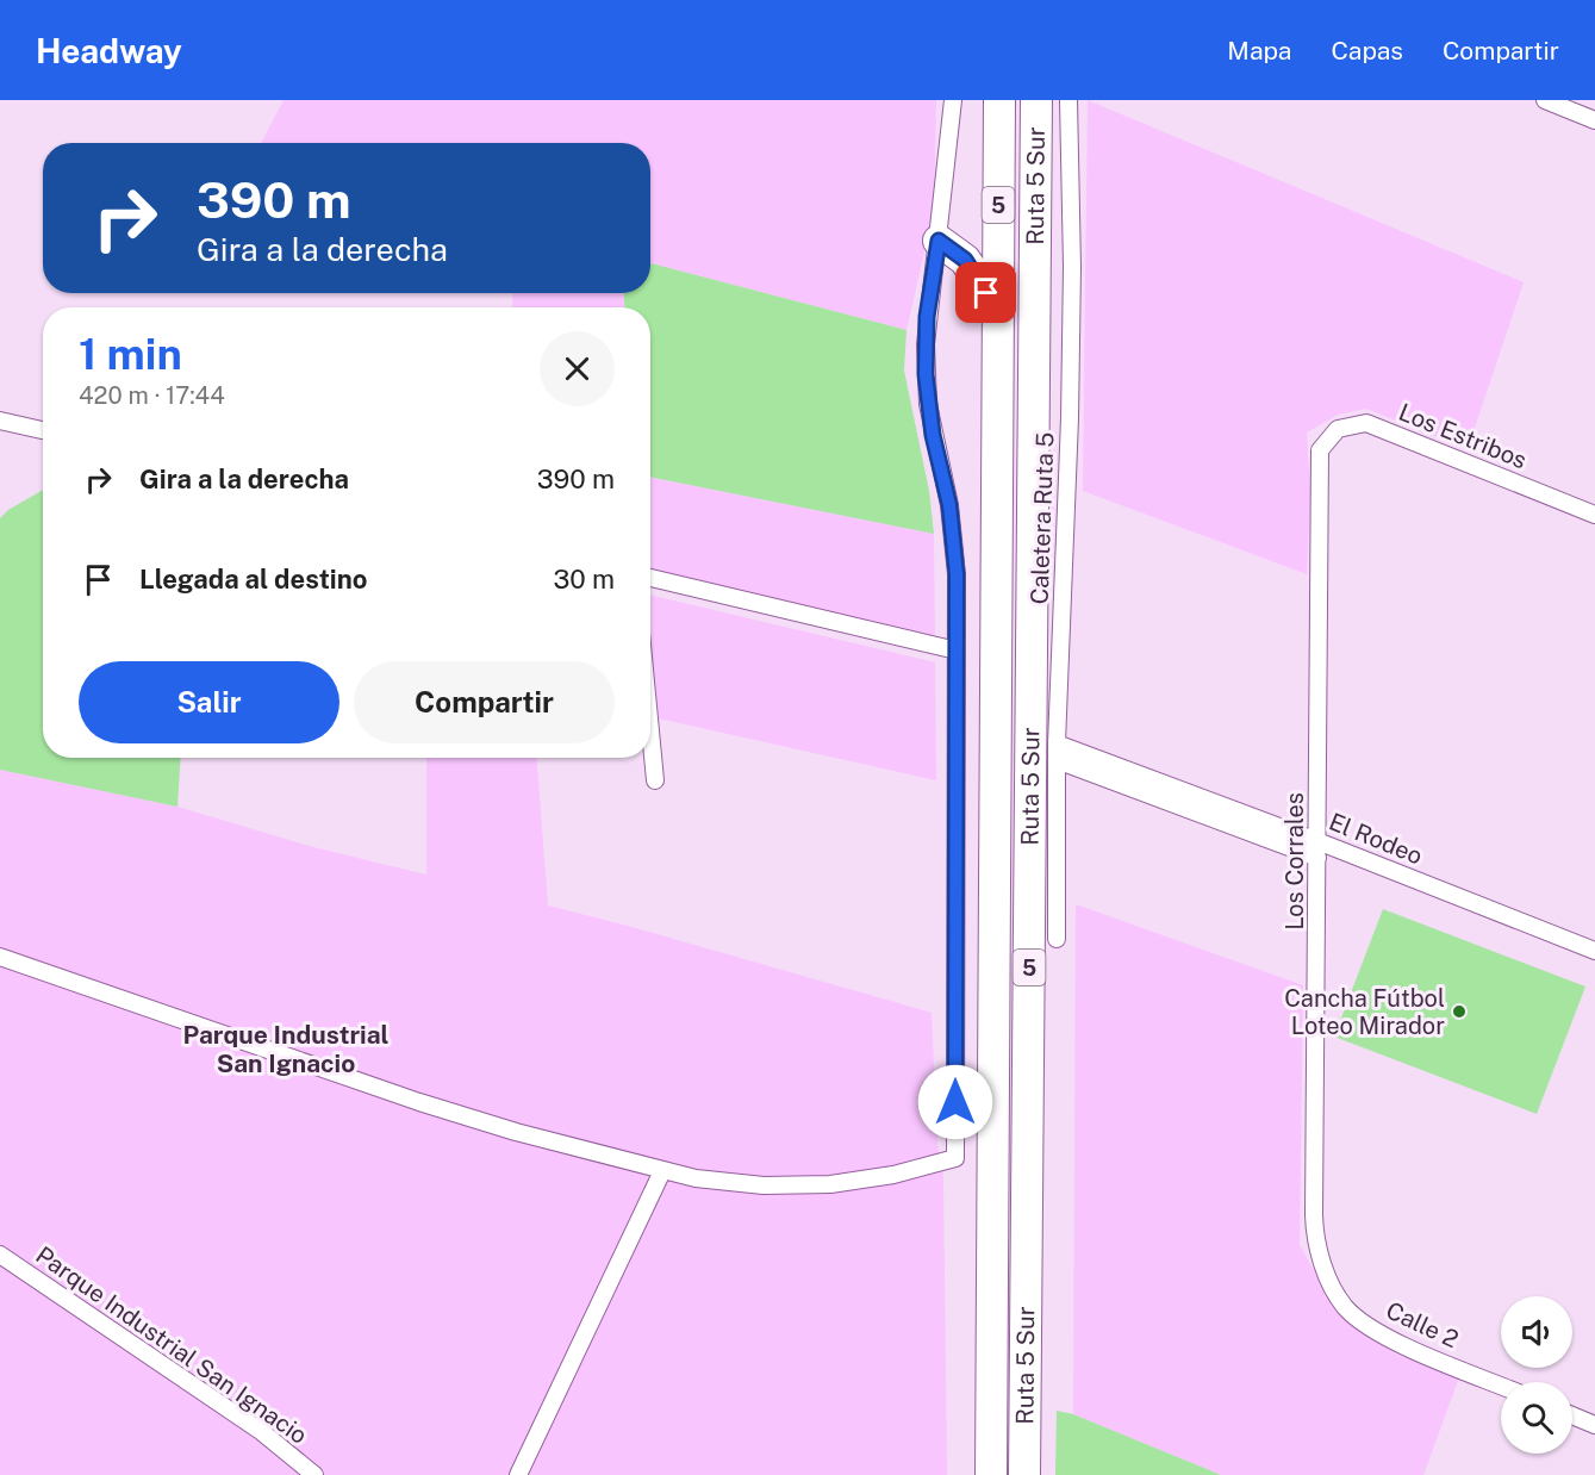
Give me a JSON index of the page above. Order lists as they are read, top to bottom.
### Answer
{
  "streets": {
    "highway": ["Ruta 5 Sur", "5"],
    "street": [
      "Los Estribos",
      "Caletera Ruta 5",
      "El Rodeo",
      "Los Corrales",
      "Calle 2",
      "Parque Industrial San Ignacio"
    ]
  },
  "crossings": [
    ["Los Estribos", "Los Corrales"],
    ["Caletera Ruta 5", "El Rodeo"],
    ["El Rodeo", "Los Corrales"],
    ["Los Corrales", "Calle 2"]
  ],
  "districts": ["Parque Industrial San Ignacio"],
  "places": ["Cancha Fútbol Loteo Mirador"],
  "page": {
    "header": "Headway",
    "nav": ["Mapa", "Capas", "Compartir"],
    "turn": ["390 m", "Gira a la derecha"],
    "heading": ["1 min", "420 m · 17:44"],
    "list": [
      {
        "name": "Gira a la derecha",
        "value": "390 m"
      },
      {
        "name": "Llegada al destino",
        "value": "30 m"
      }
    ],
    "buttons": ["Salir", "Compartir"]
  }
}
